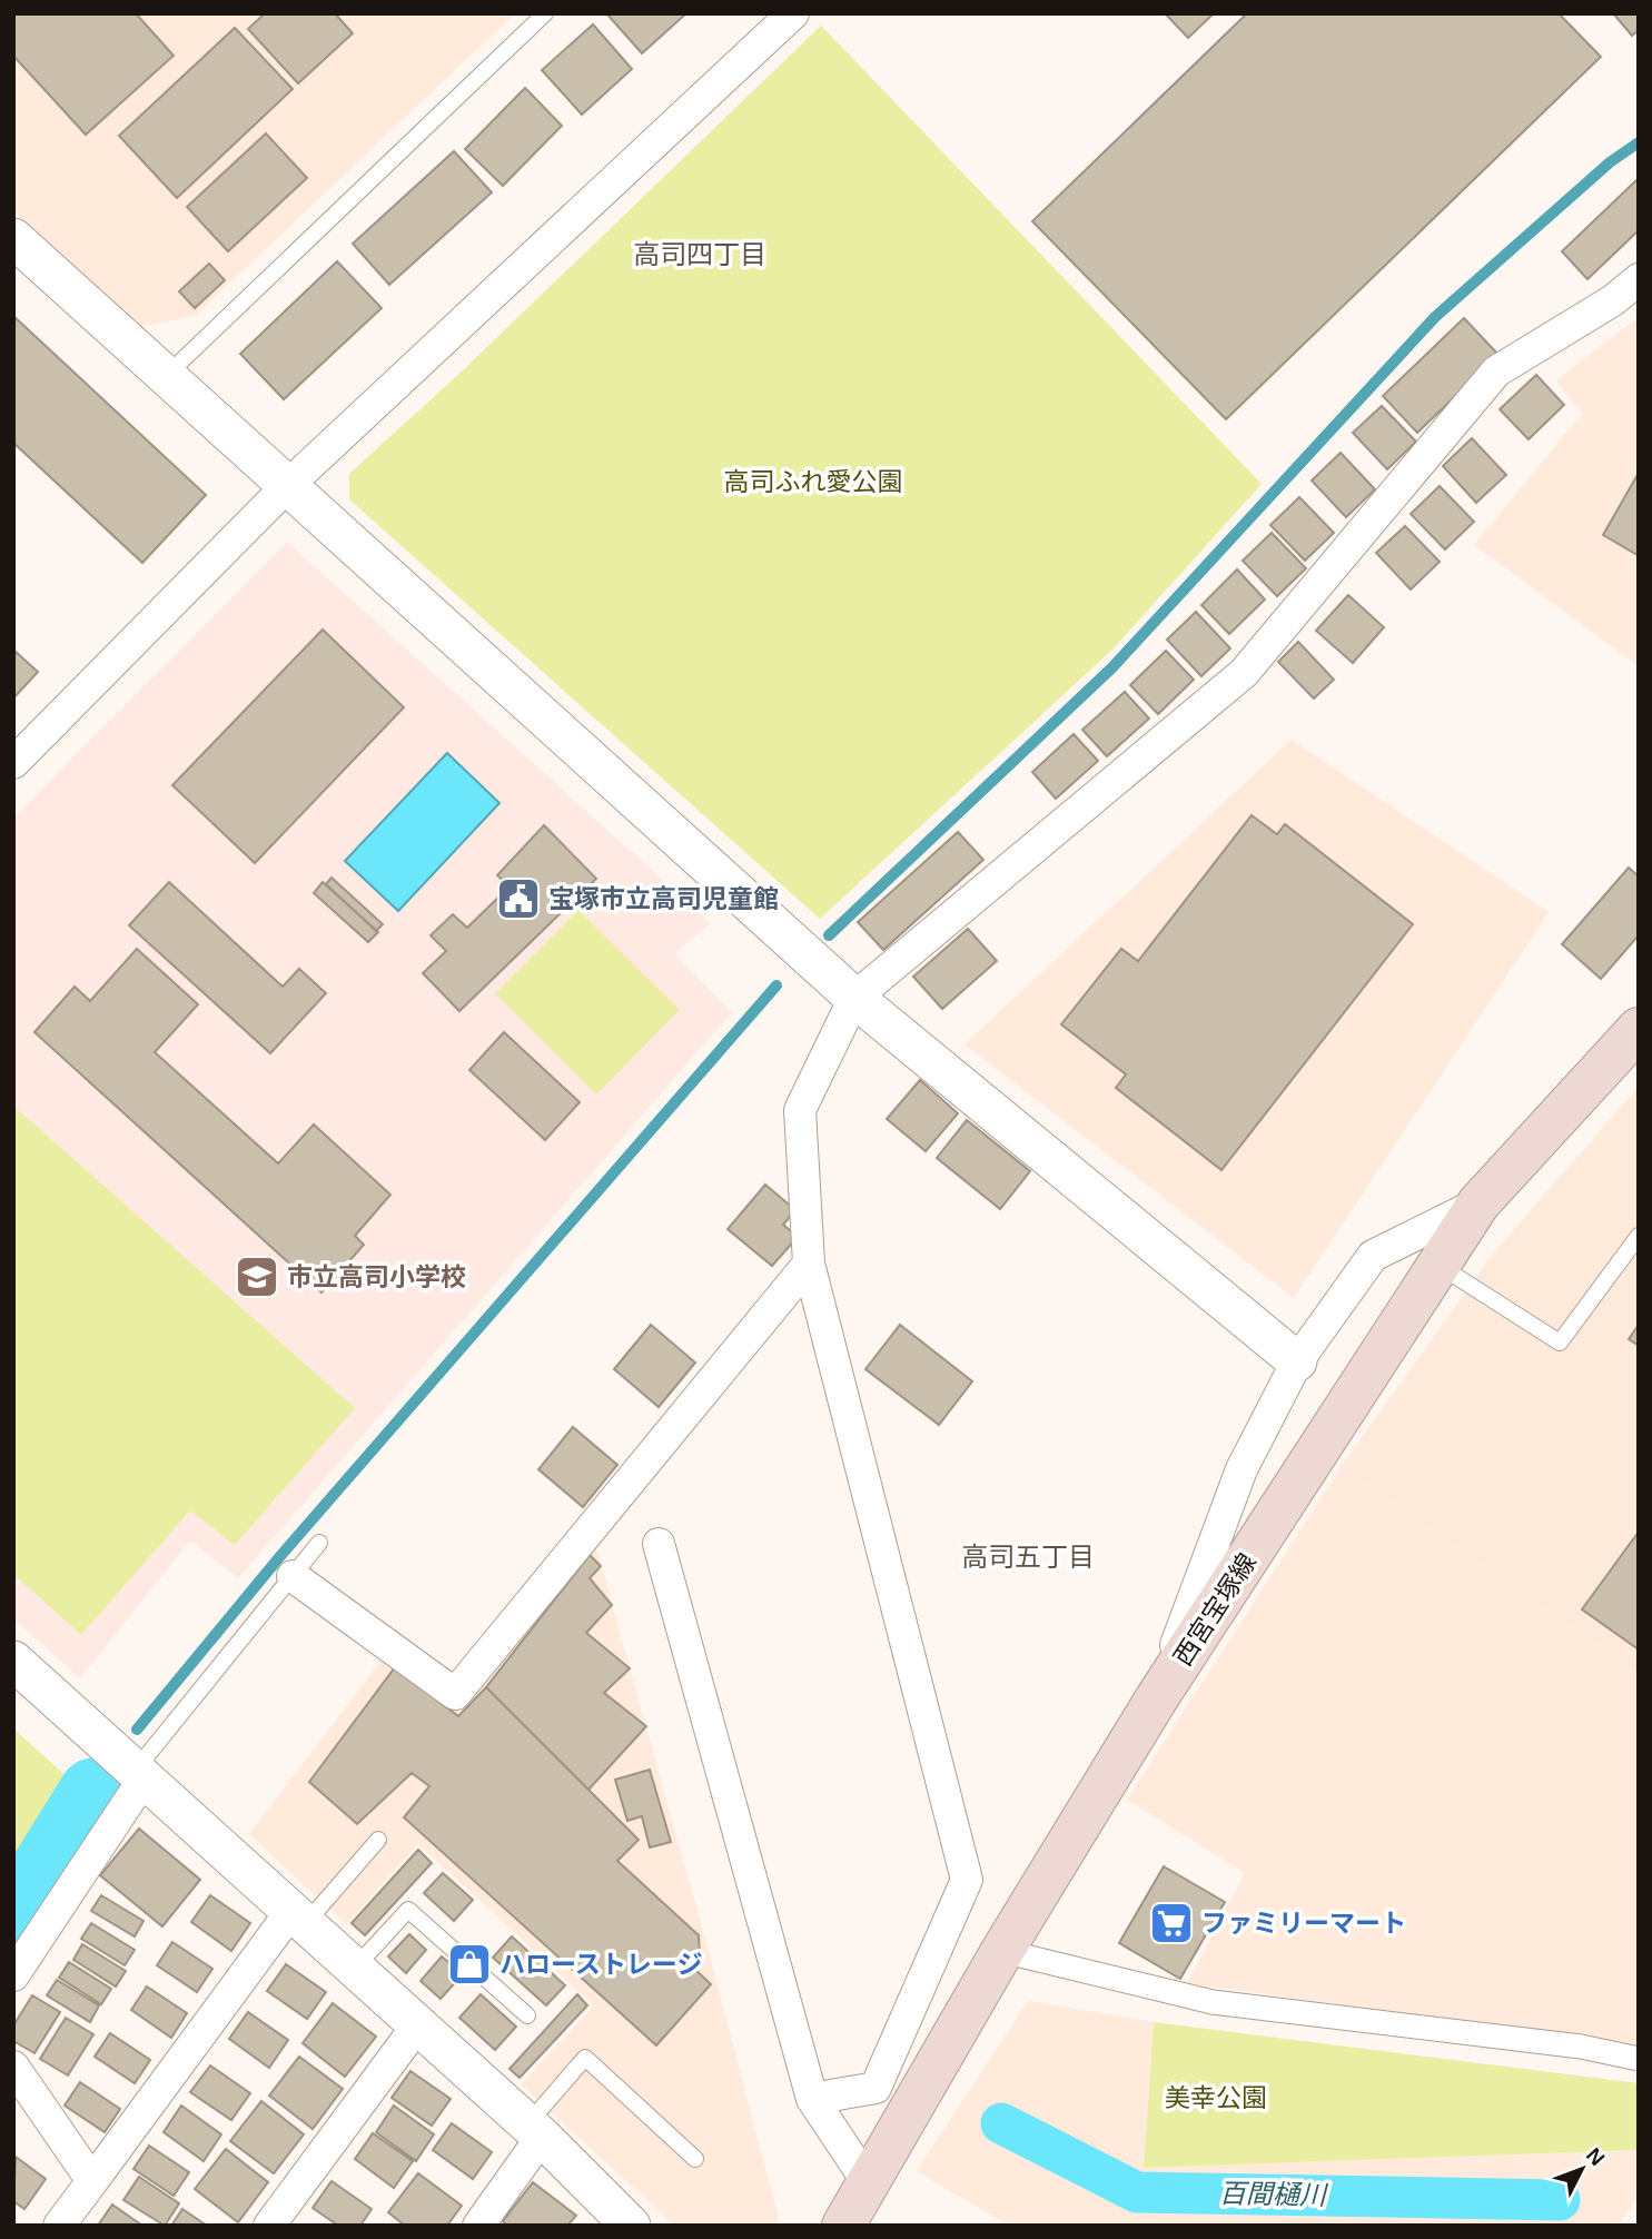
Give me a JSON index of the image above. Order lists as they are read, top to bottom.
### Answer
{
  "streets": {
    "main road": ["西宮宝塚線"]
  },
  "districts": ["高司四丁目", "高司五丁目"],
  "water": ["百間樋川"],
  "parks": ["高司ふれ愛公園", "美幸公園"],
  "places": {
    "public building": ["宝塚市立高司児童館"],
    "school or university": ["市立高司小学校"],
    "supermarket": ["ファミリーマート"],
    "shop": ["ハローストレージ"]
  },
  "north": "top right"
}
